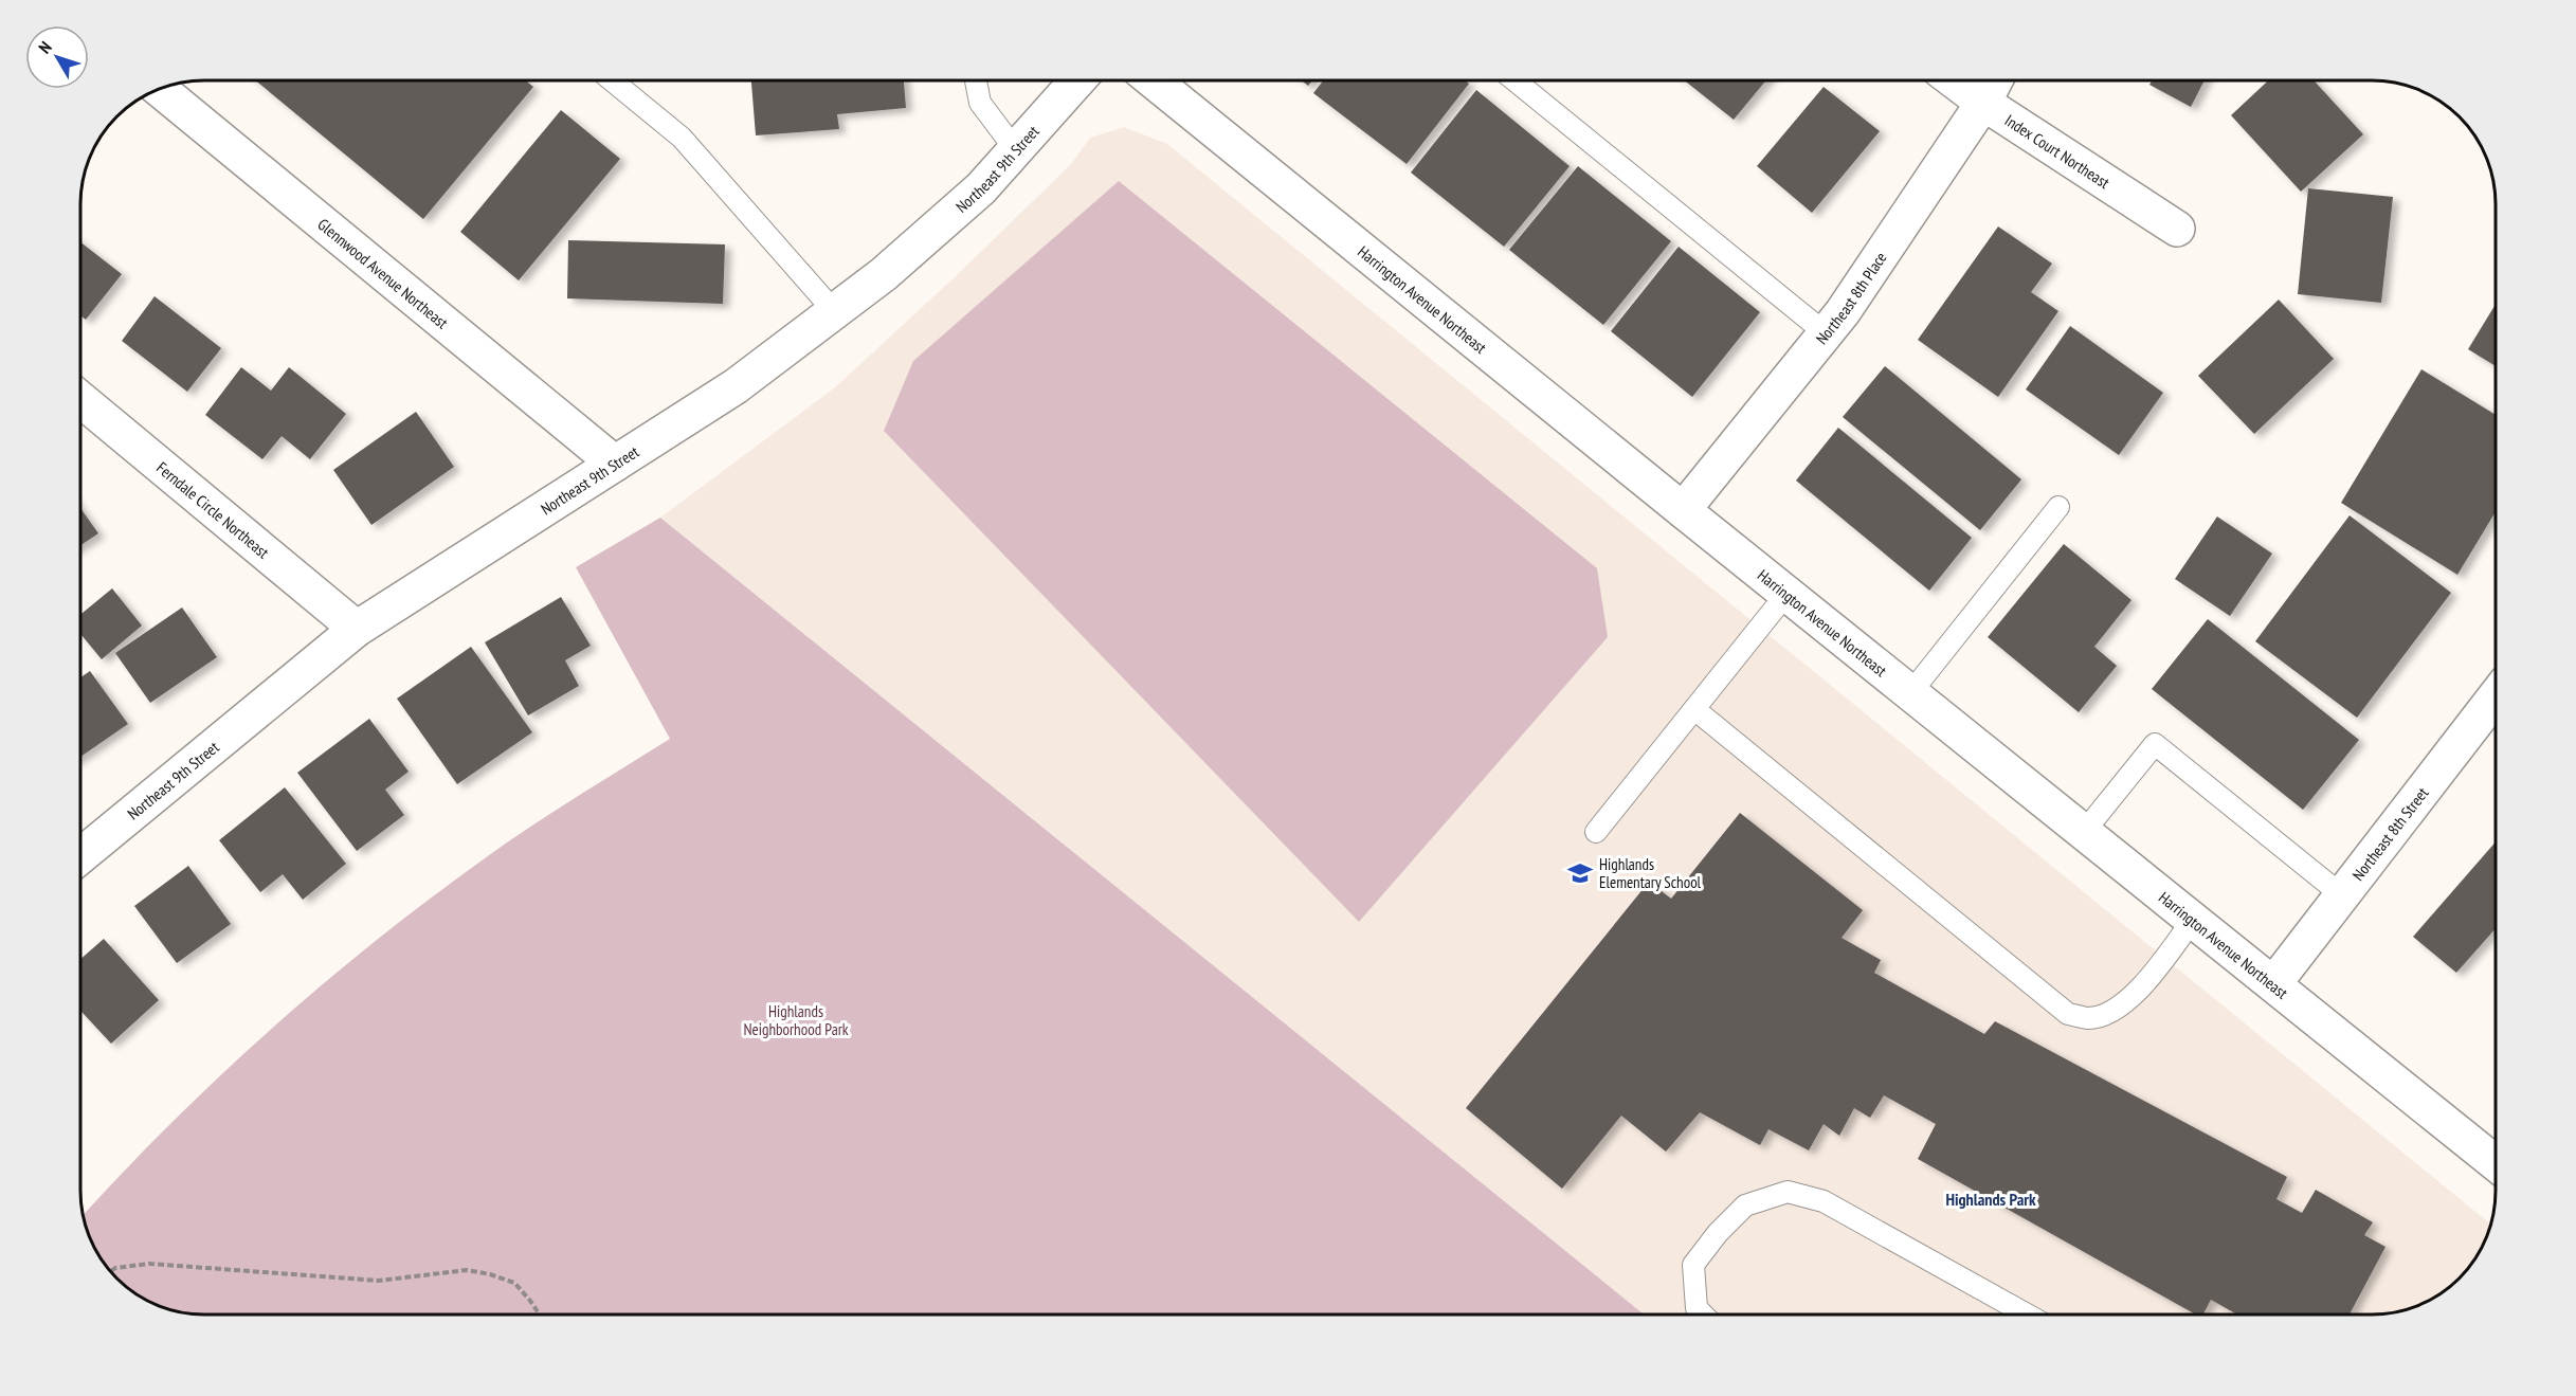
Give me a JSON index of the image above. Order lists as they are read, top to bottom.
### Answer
{
  "streets": {
    "street": [
      "Index Court Northeast",
      "Northeast 9th Street",
      "Glennwood Avenue Northeast",
      "Northeast 8th Place",
      "Harrington Avenue Northeast",
      "Ferndale Circle Northeast",
      "Northeast 8th Street"
    ]
  },
  "crossings": [
    ["Index Court Northeast", "Northeast 8th Place"],
    ["Northeast 9th Street", "Glennwood Avenue Northeast"],
    ["Northeast 9th Street", "Ferndale Circle Northeast"],
    ["Northeast 8th Place", "Harrington Avenue Northeast"],
    ["Harrington Avenue Northeast", "Northeast 8th Street"]
  ],
  "districts": ["Highlands Park"],
  "parks": ["Highlands Neighborhood Park"],
  "places": {
    "school or university": ["Highlands Elementary School"]
  },
  "north": "top left"
}
